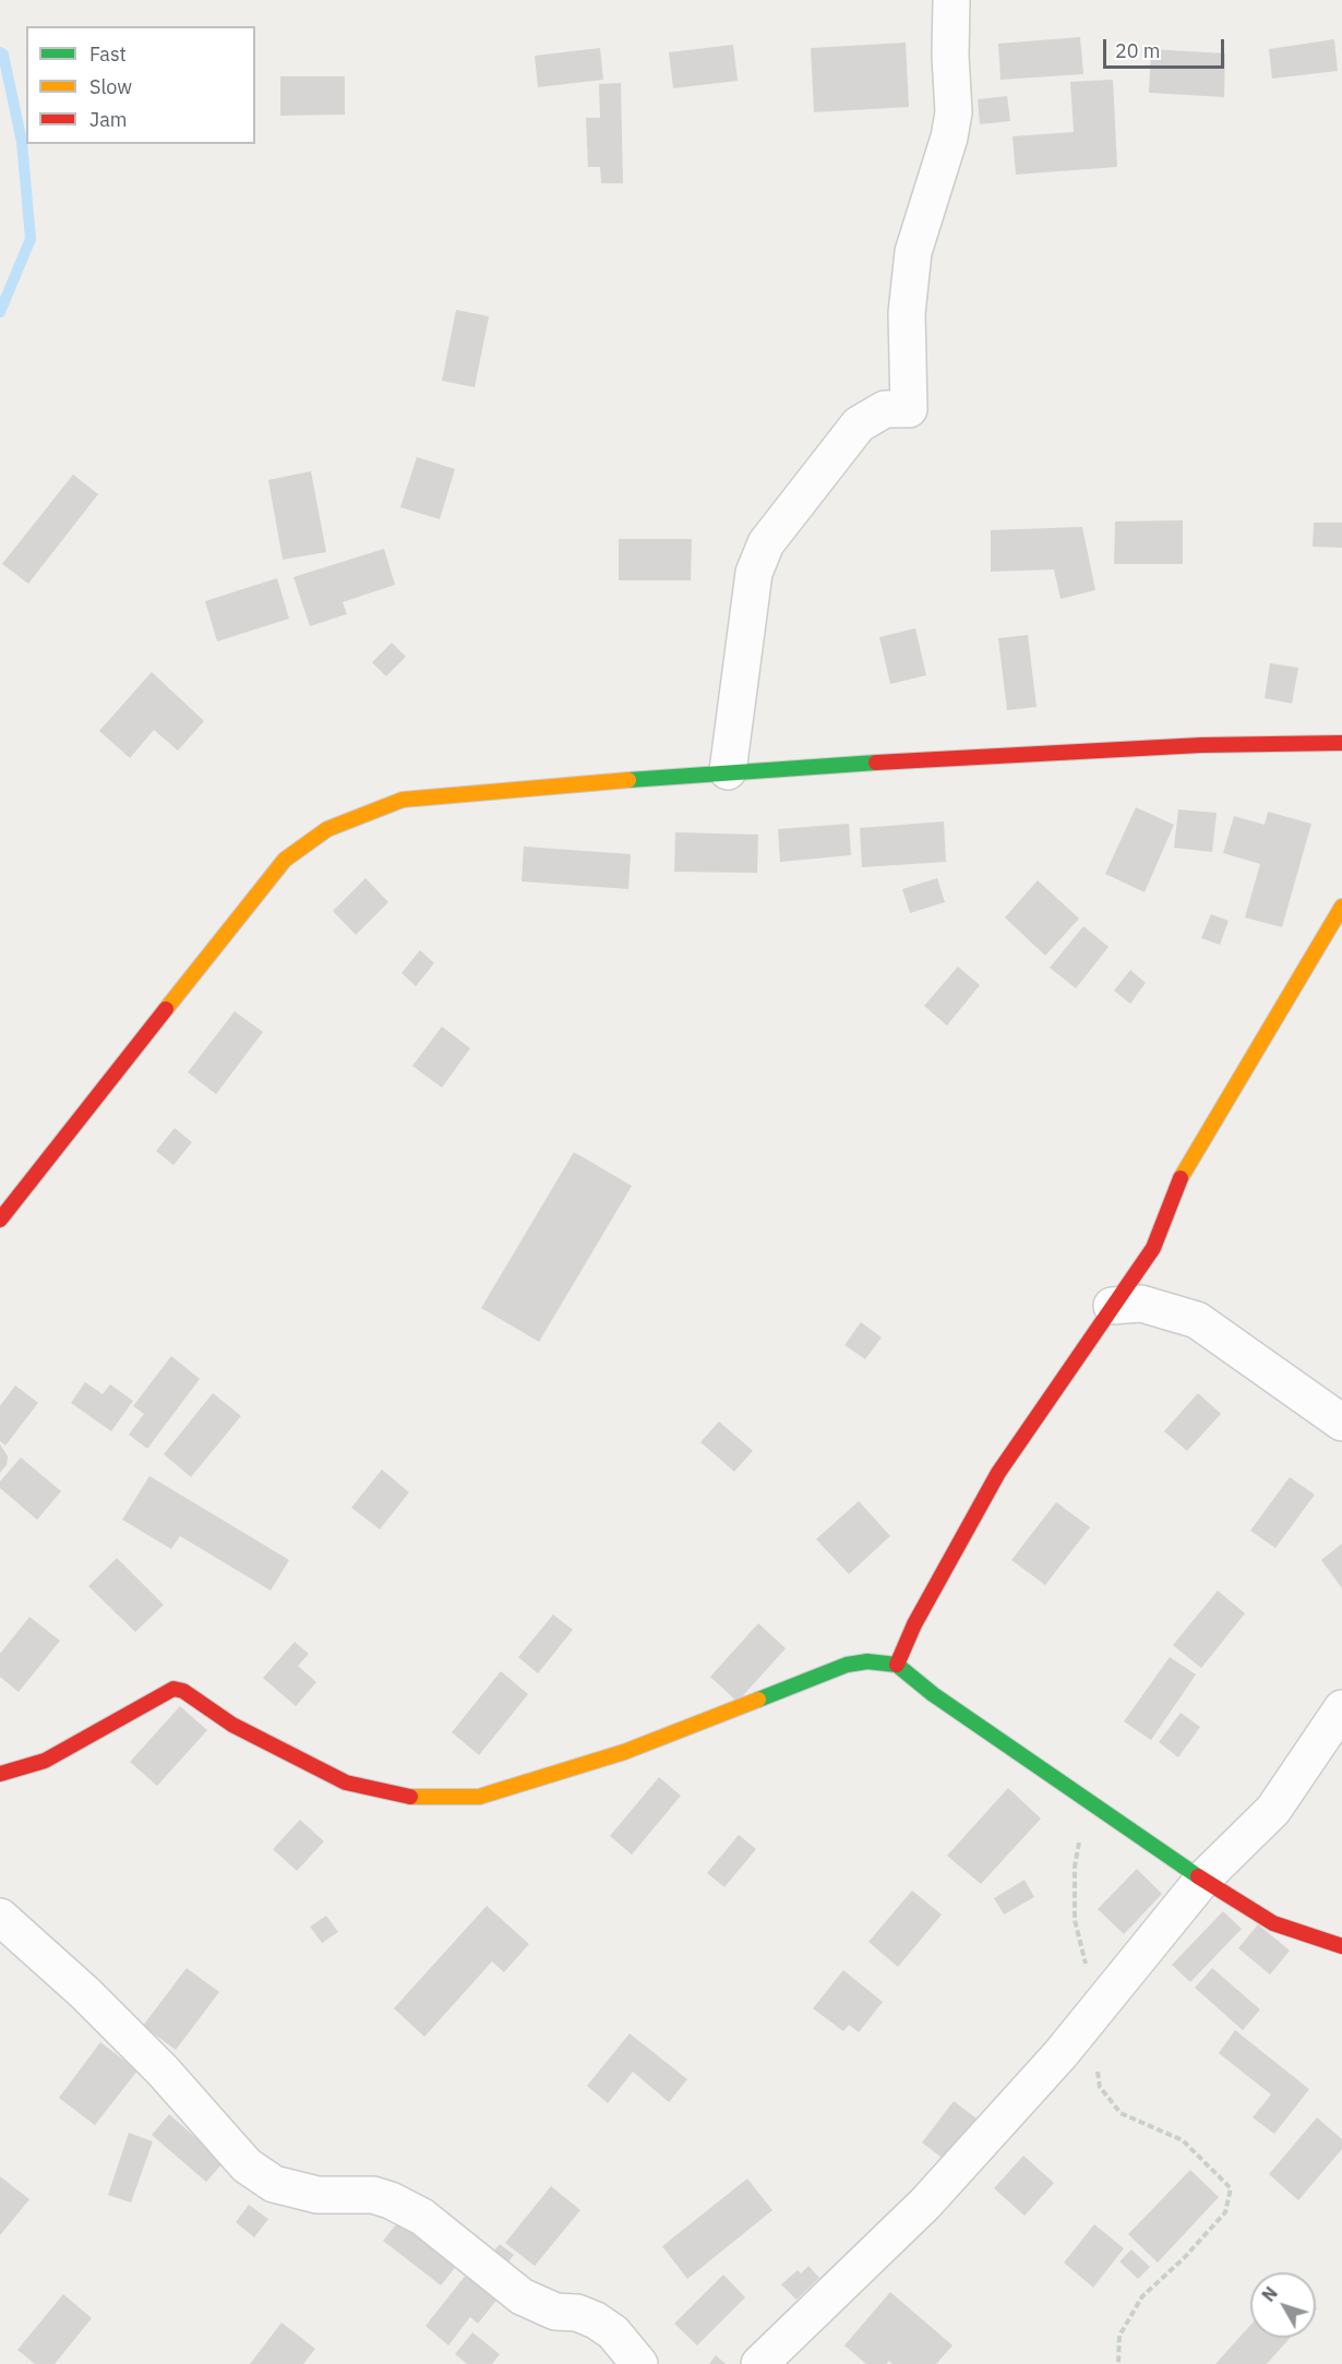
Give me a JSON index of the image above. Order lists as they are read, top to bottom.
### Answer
{
  "legend": ["Fast", "Slow", "Jam"],
  "scale_bar": "20 m",
  "north": "top left"
}
